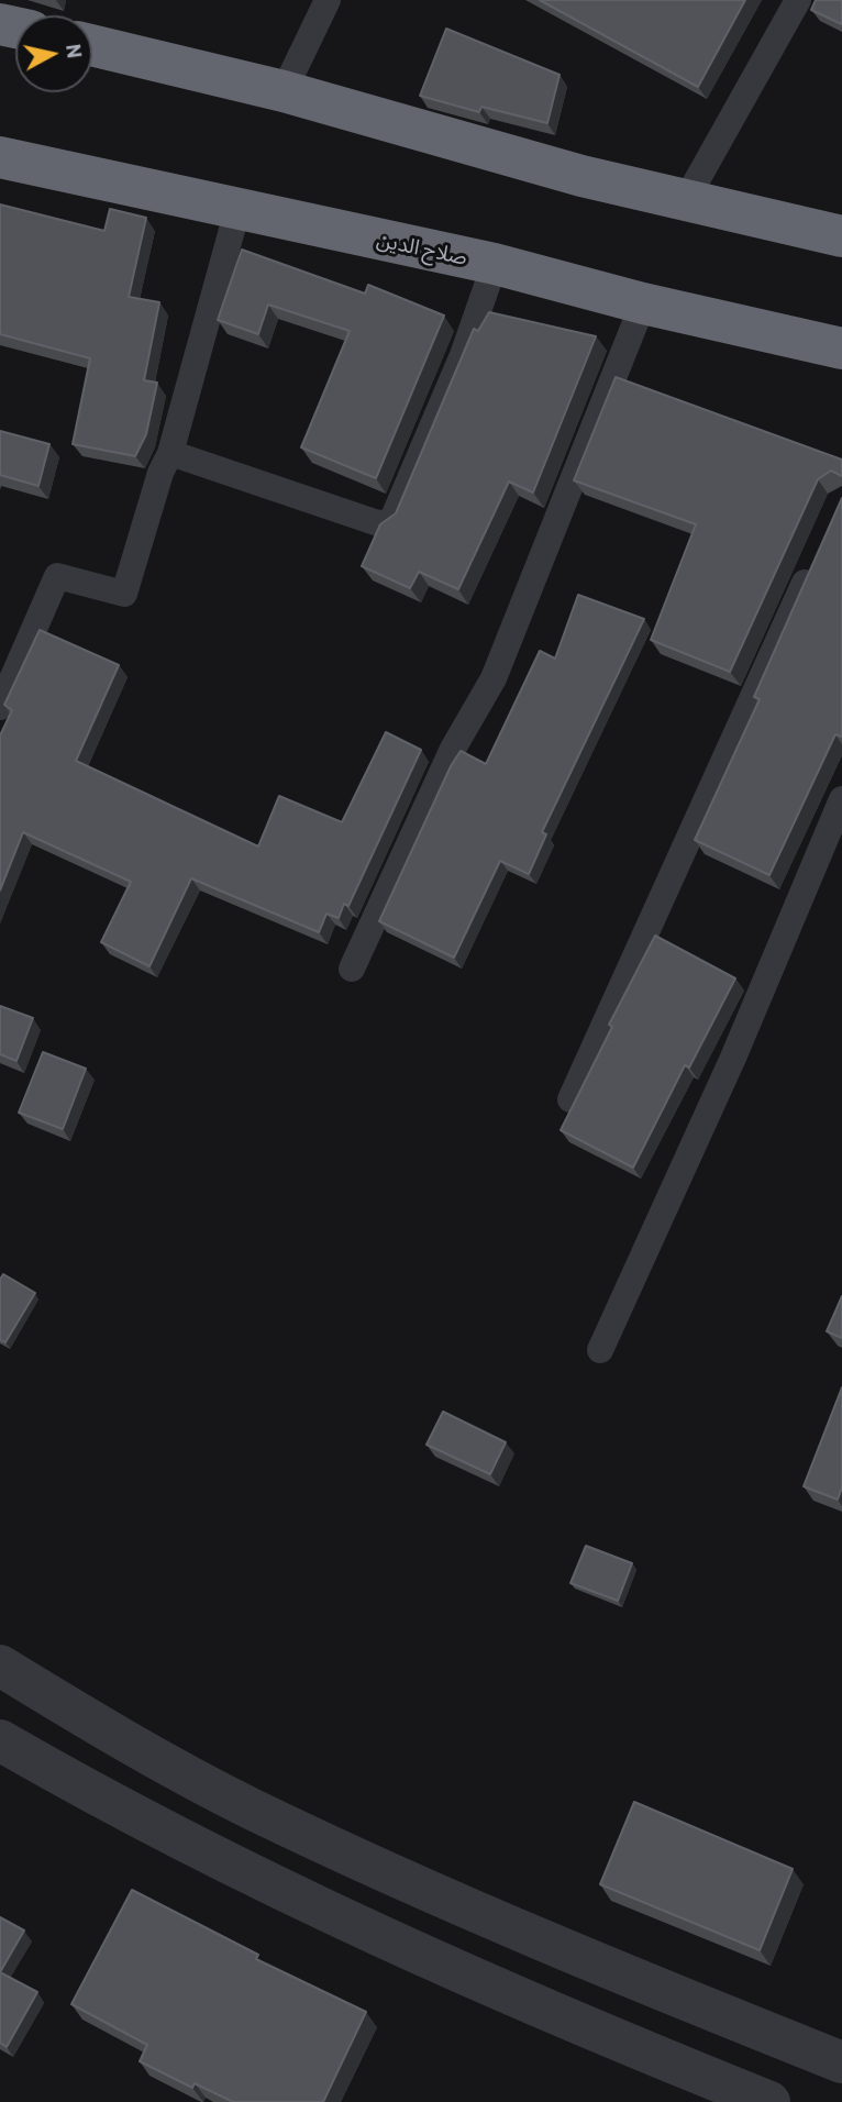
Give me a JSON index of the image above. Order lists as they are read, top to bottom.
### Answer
{
  "streets": {
    "highway": ["صلاح الدين"]
  },
  "north": "right"
}
